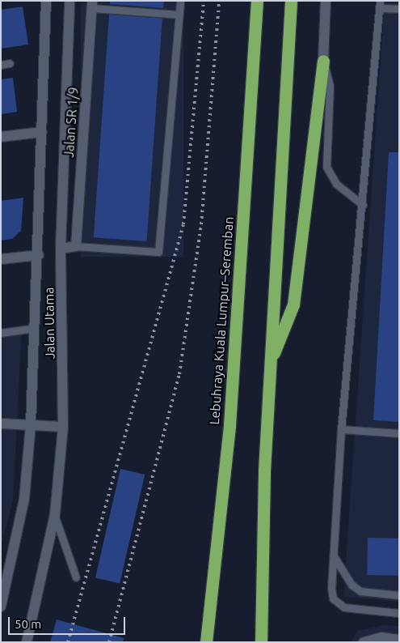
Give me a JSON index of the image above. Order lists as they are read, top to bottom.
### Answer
{
  "streets": {
    "highway": ["Lebuhraya Kuala Lumpur–Seremban"],
    "street": ["Jalan SR 1/9", "Jalan Utama"]
  },
  "scale_bar": "50 m"
}
